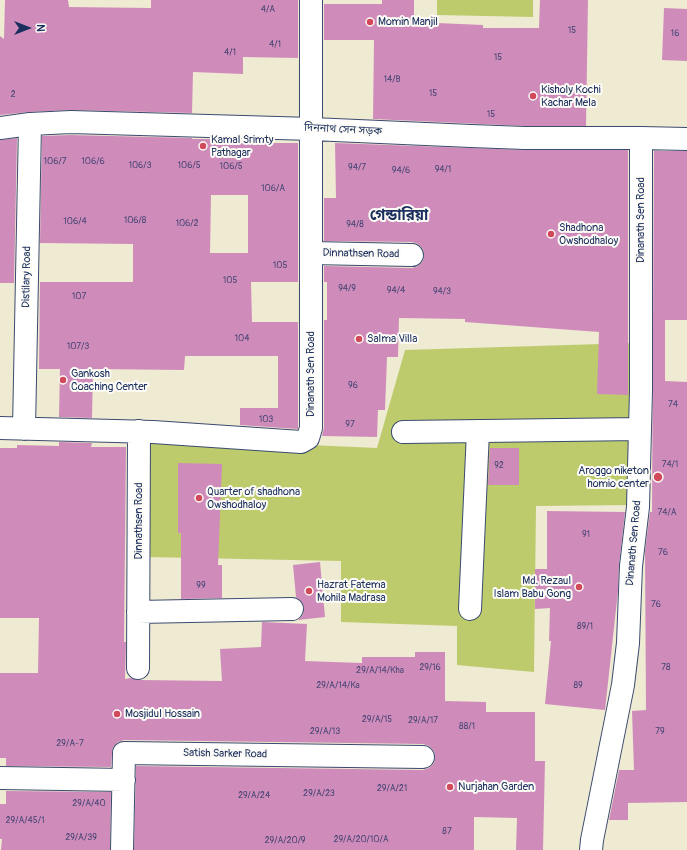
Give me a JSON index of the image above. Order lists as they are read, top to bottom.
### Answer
{
  "streets": {
    "street": [
      "দিননাথ সেন সড়ক",
      "Dinanath Sen Road",
      "Dinnathsen Road",
      "Distilary Road",
      "Satish Sarker Road"
    ]
  },
  "crossings": [
    ["দিননাথ সেন সড়ক", "Dinanath Sen Road"],
    ["দিননাথ সেন সড়ক", "Distilary Road"],
    ["Dinanath Sen Road", "Dinnathsen Road"],
    ["Dinanath Sen Road", "Distilary Road"]
  ],
  "districts": ["গেন্ডারিয়া"],
  "places": [
    "Momin Manjil",
    "Kisholy Kochi Kachar Mela",
    "Kamal Srimty Pathagar",
    "Shadhona Owshodhaloy",
    "Salma Villa",
    "Gankosh Coaching Center",
    "Aroggo niketon homio center",
    "Quarter of shadhona Owshodhaloy",
    "Md. Rezaul Islam Babu Gong",
    "Hazrat Fatema Mohila Madrasa",
    "Mosjidul Hossain",
    "Nurjahan Garden"
  ],
  "house_numbers": [
    "4/A",
    "15",
    "16",
    "4/1",
    "4/1",
    "15",
    "14/B",
    "15",
    "2",
    "15",
    "106/7",
    "106/6",
    "106/3",
    "106/5",
    "106/5",
    "94/7",
    "94/1",
    "94/6",
    "106/A",
    "106/8",
    "106/4",
    "106/2",
    "94/8",
    "105",
    "105",
    "94/9",
    "94/4",
    "94/3",
    "107",
    "104",
    "107/3",
    "96",
    "74",
    "103",
    "97",
    "74/1",
    "92",
    "74/A",
    "91",
    "76",
    "99",
    "76",
    "89/1",
    "29/16",
    "78",
    "29/A/14/Kha",
    "29/A/14/Ka",
    "89",
    "29/A/15",
    "29/A/17",
    "88/1",
    "29/A/13",
    "79",
    "29/A-7",
    "29/A/21",
    "29/A/23",
    "29/A/24",
    "29/A/40",
    "29/A/45/1",
    "87",
    "29/A/39",
    "29/A/20/10/A",
    "29/A/20/9"
  ],
  "north": "right"
}
